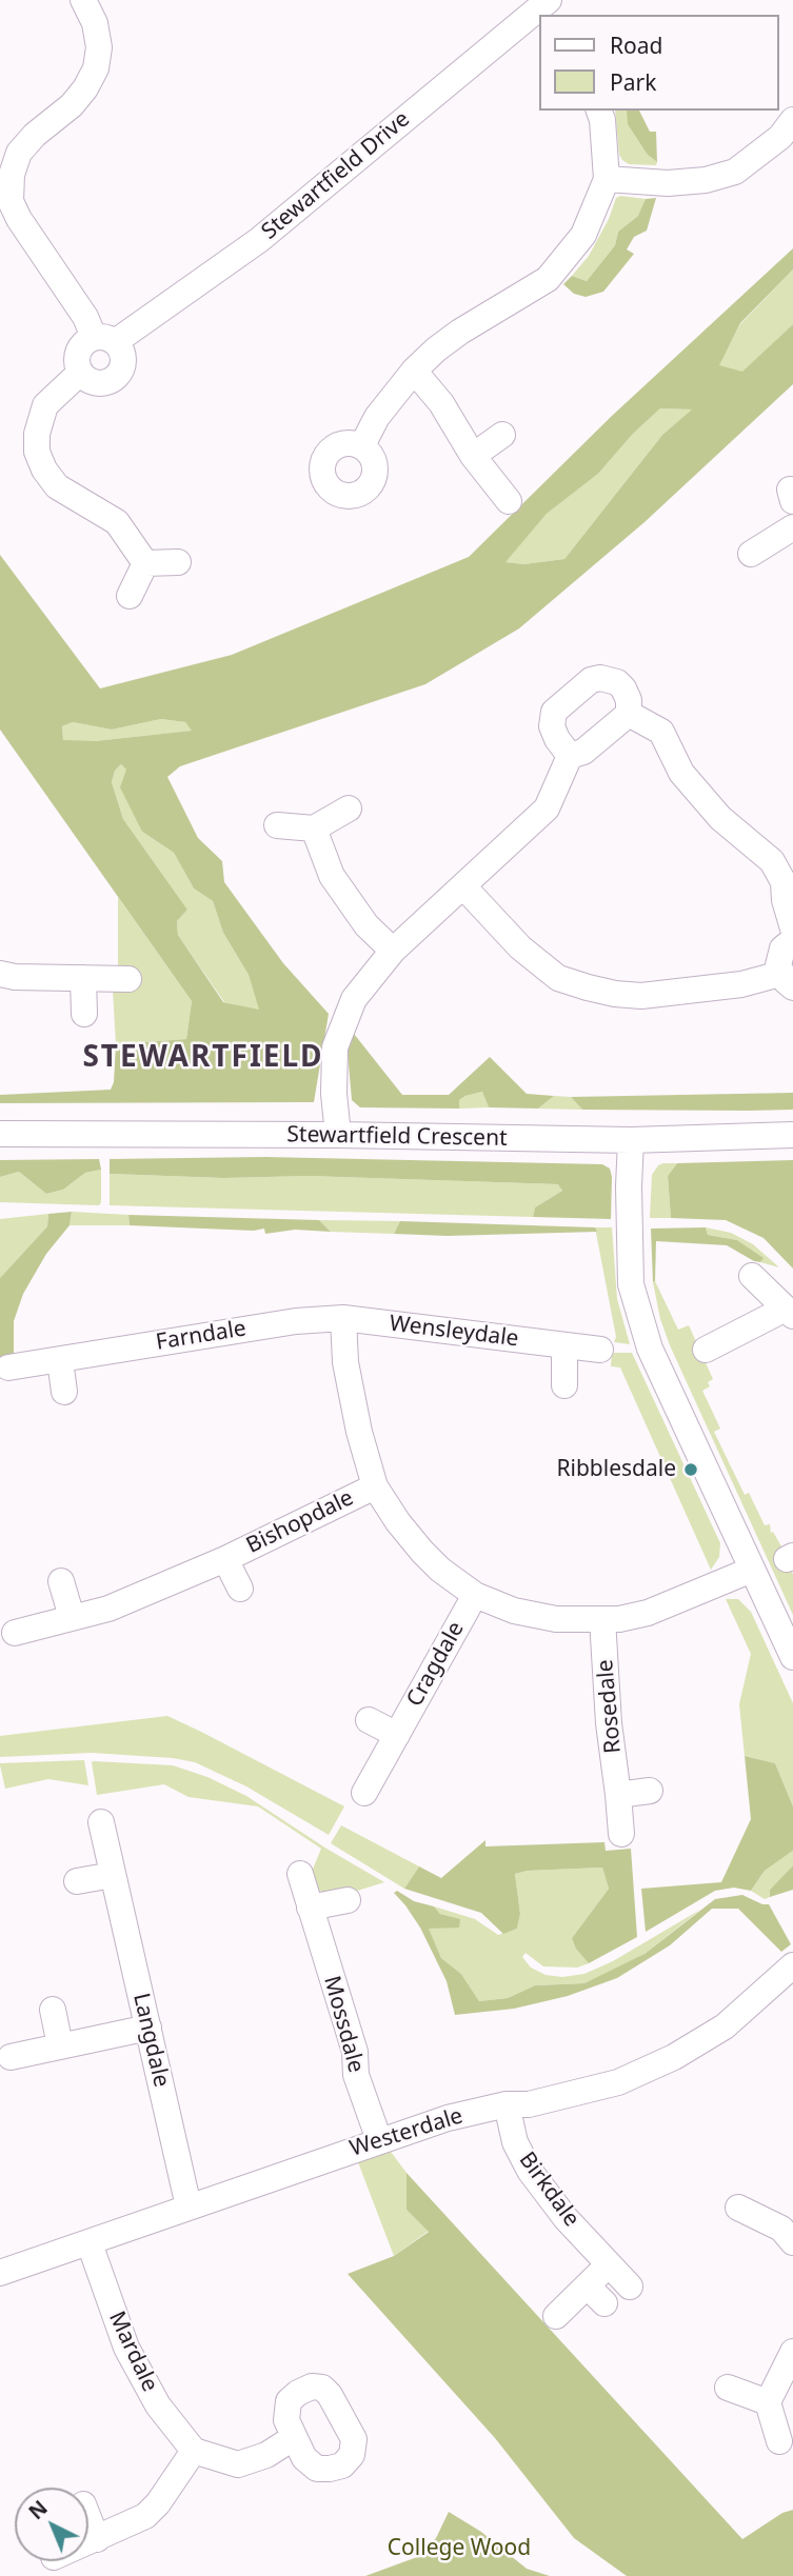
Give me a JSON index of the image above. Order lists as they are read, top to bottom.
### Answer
{
  "streets": {
    "street": [
      "Stewartfield Drive",
      "Stewartfield Crescent",
      "Wensleydale",
      "Farndale",
      "Bishopdale",
      "Cragdale",
      "Rosedale",
      "Mossdale",
      "Langdale",
      "Westerdale",
      "Birkdale",
      "Mardale"
    ]
  },
  "crossings": [
    ["Wensleydale", "Farndale"],
    ["Mossdale", "Westerdale"],
    ["Langdale", "Westerdale"],
    ["Westerdale", "Birkdale"],
    ["Westerdale", "Mardale"]
  ],
  "districts": ["STEWARTFIELD"],
  "parks": ["College Wood"],
  "places": ["Ribblesdale"],
  "legend": ["Road", "Park"],
  "north": "top left"
}
